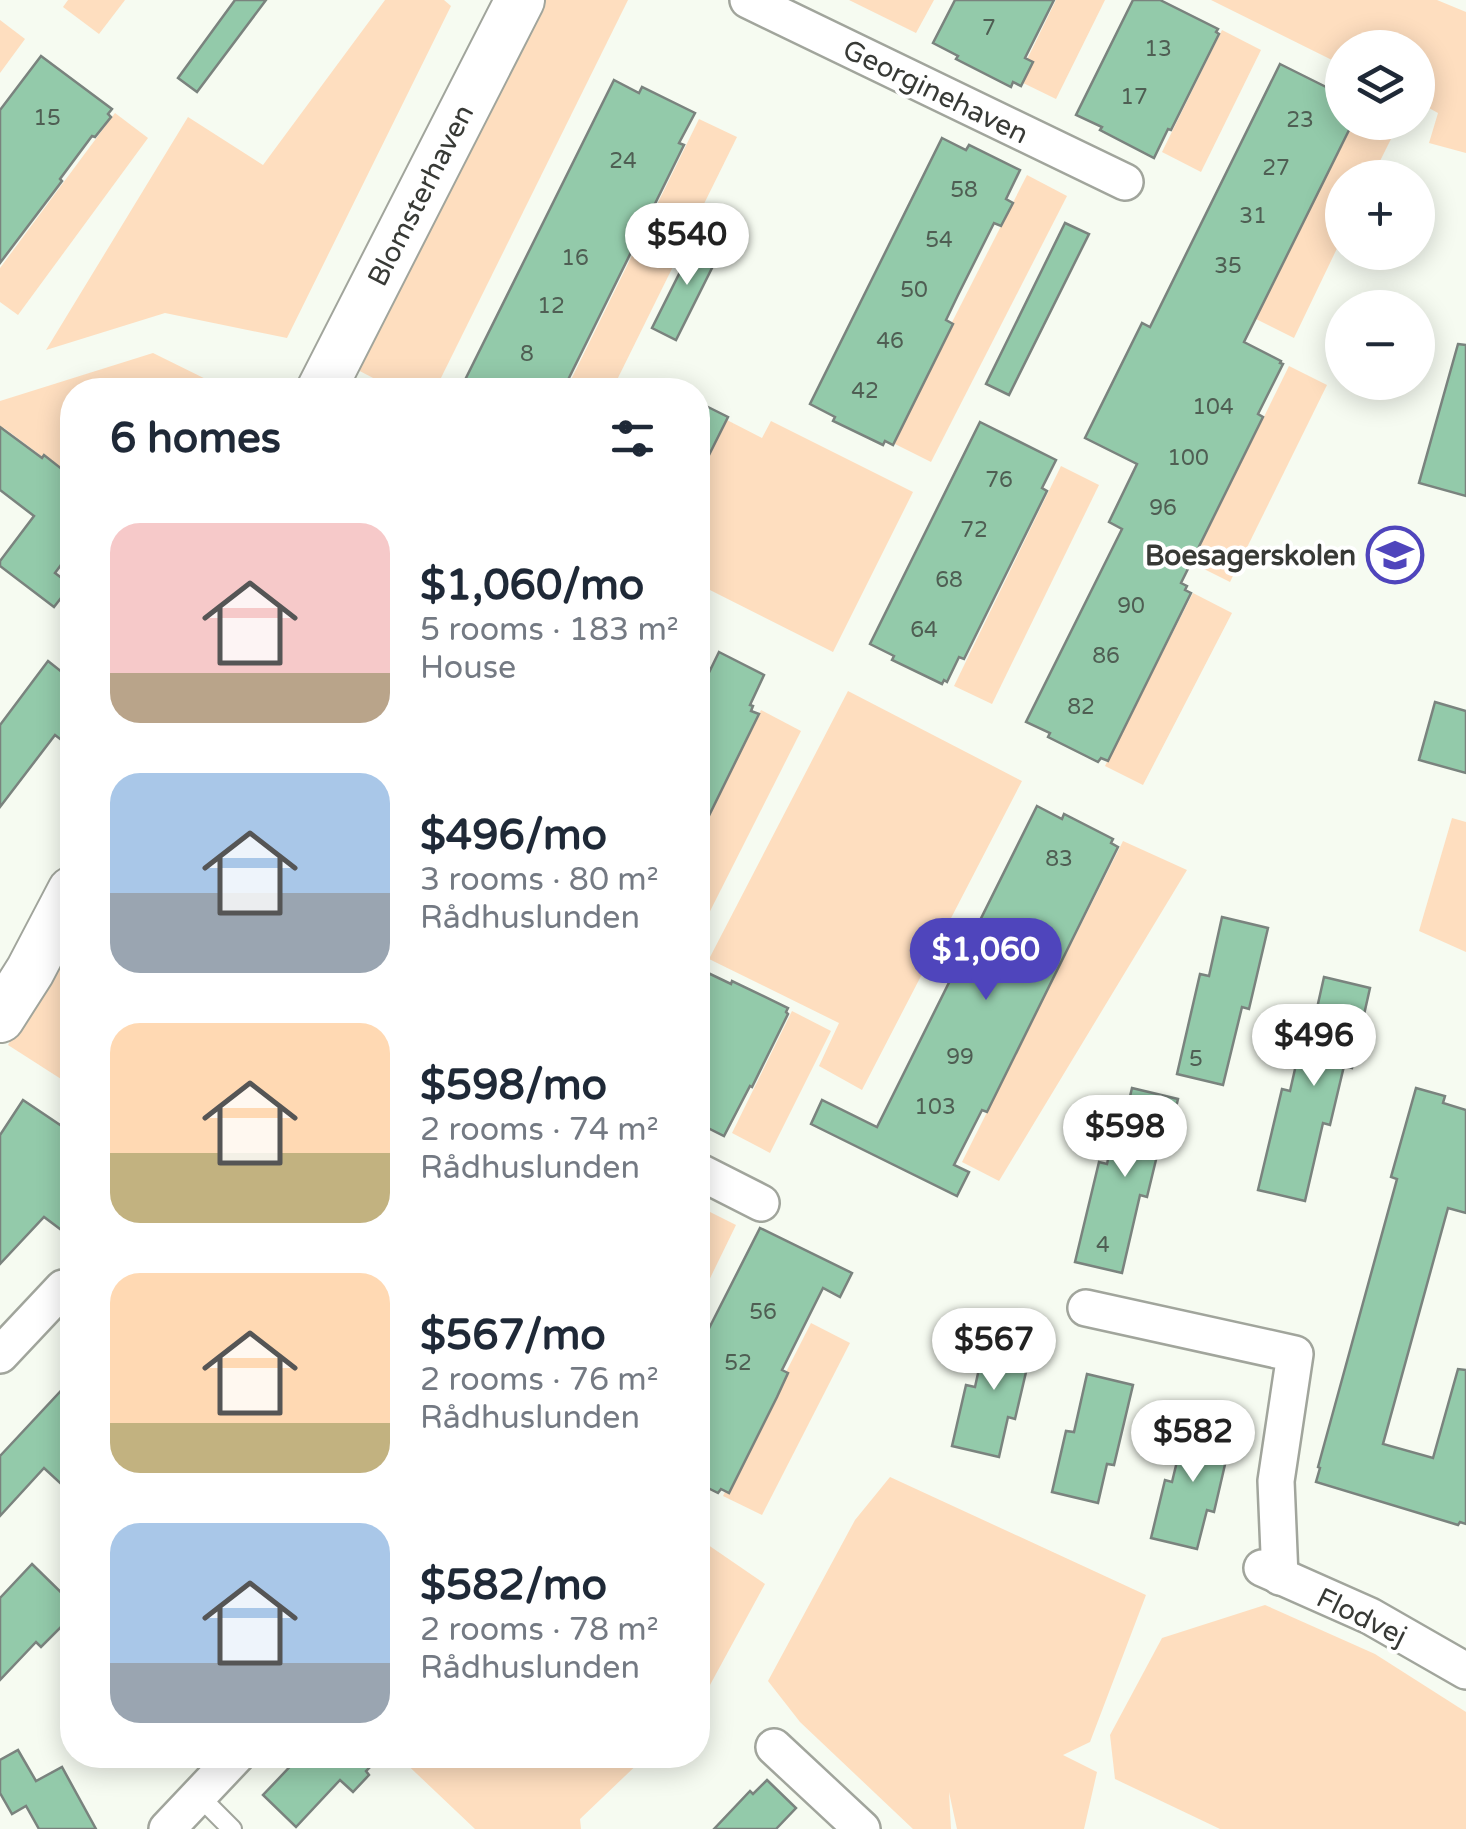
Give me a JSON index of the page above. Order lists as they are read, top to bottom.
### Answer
{
  "streets": {
    "street": ["Georginehaven", "Blomsterhaven", "Flodvej"]
  },
  "places": {
    "school or university": ["Boesagerskolen"]
  },
  "house_numbers": [
    "7",
    "13",
    "17",
    "15",
    "23",
    "24",
    "27",
    "58",
    "31",
    "54",
    "16",
    "35",
    "50",
    "12",
    "46",
    "8",
    "42",
    "104",
    "100",
    "76",
    "96",
    "72",
    "68",
    "90",
    "64",
    "86",
    "82",
    "83",
    "99",
    "5",
    "103",
    "4",
    "56",
    "52"
  ],
  "page": {
    "map_buttons": ["+", "−"],
    "price": [
      "$540",
      "$1,060",
      "$496",
      "$598",
      "$567",
      "$582"
    ],
    "heading": "6 homes",
    "list": [
      {
        "name": "$1,060/mo",
        "note": "5 rooms · 183 m² · House"
      },
      {
        "name": "$496/mo",
        "note": "3 rooms · 80 m² · Rådhuslunden"
      },
      {
        "name": "$598/mo",
        "note": "2 rooms · 74 m² · Rådhuslunden"
      },
      {
        "name": "$567/mo",
        "note": "2 rooms · 76 m² · Rådhuslunden"
      },
      {
        "name": "$582/mo",
        "note": "2 rooms · 78 m² · Rådhuslunden"
      }
    ]
  }
}
